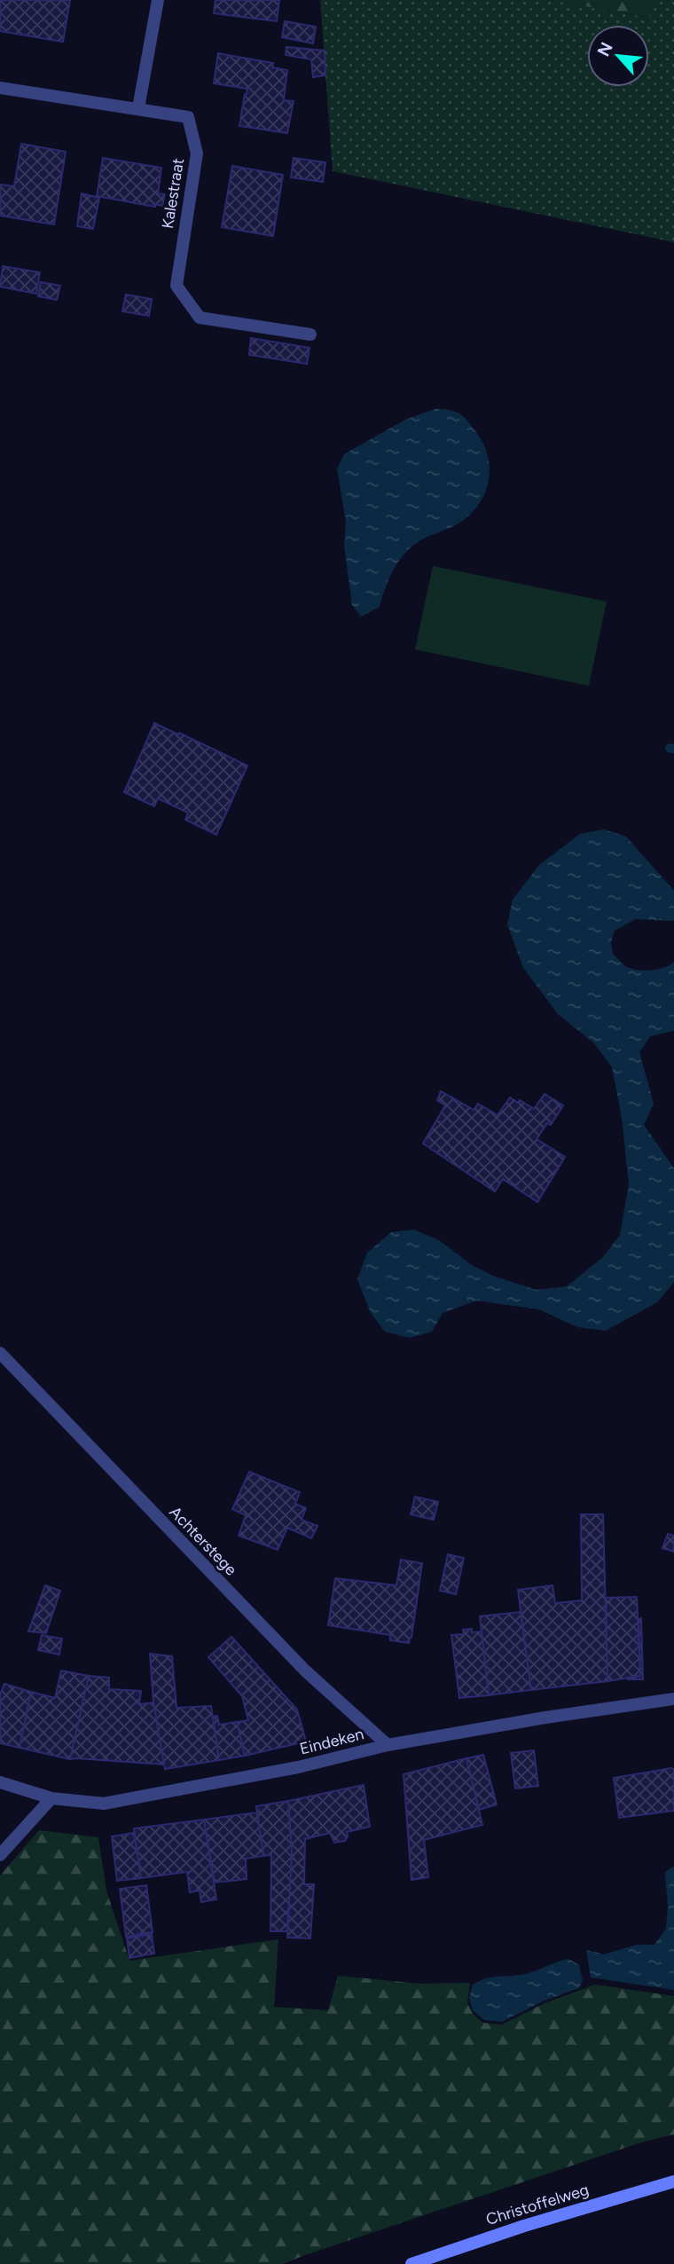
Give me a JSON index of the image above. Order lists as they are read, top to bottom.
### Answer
{
  "streets": {
    "main road": ["Christoffelweg"],
    "street": ["Kalestraat", "Achterstege", "Eindeken"]
  },
  "crossings": [
    ["Achterstege", "Eindeken"]
  ],
  "north": "top left"
}
